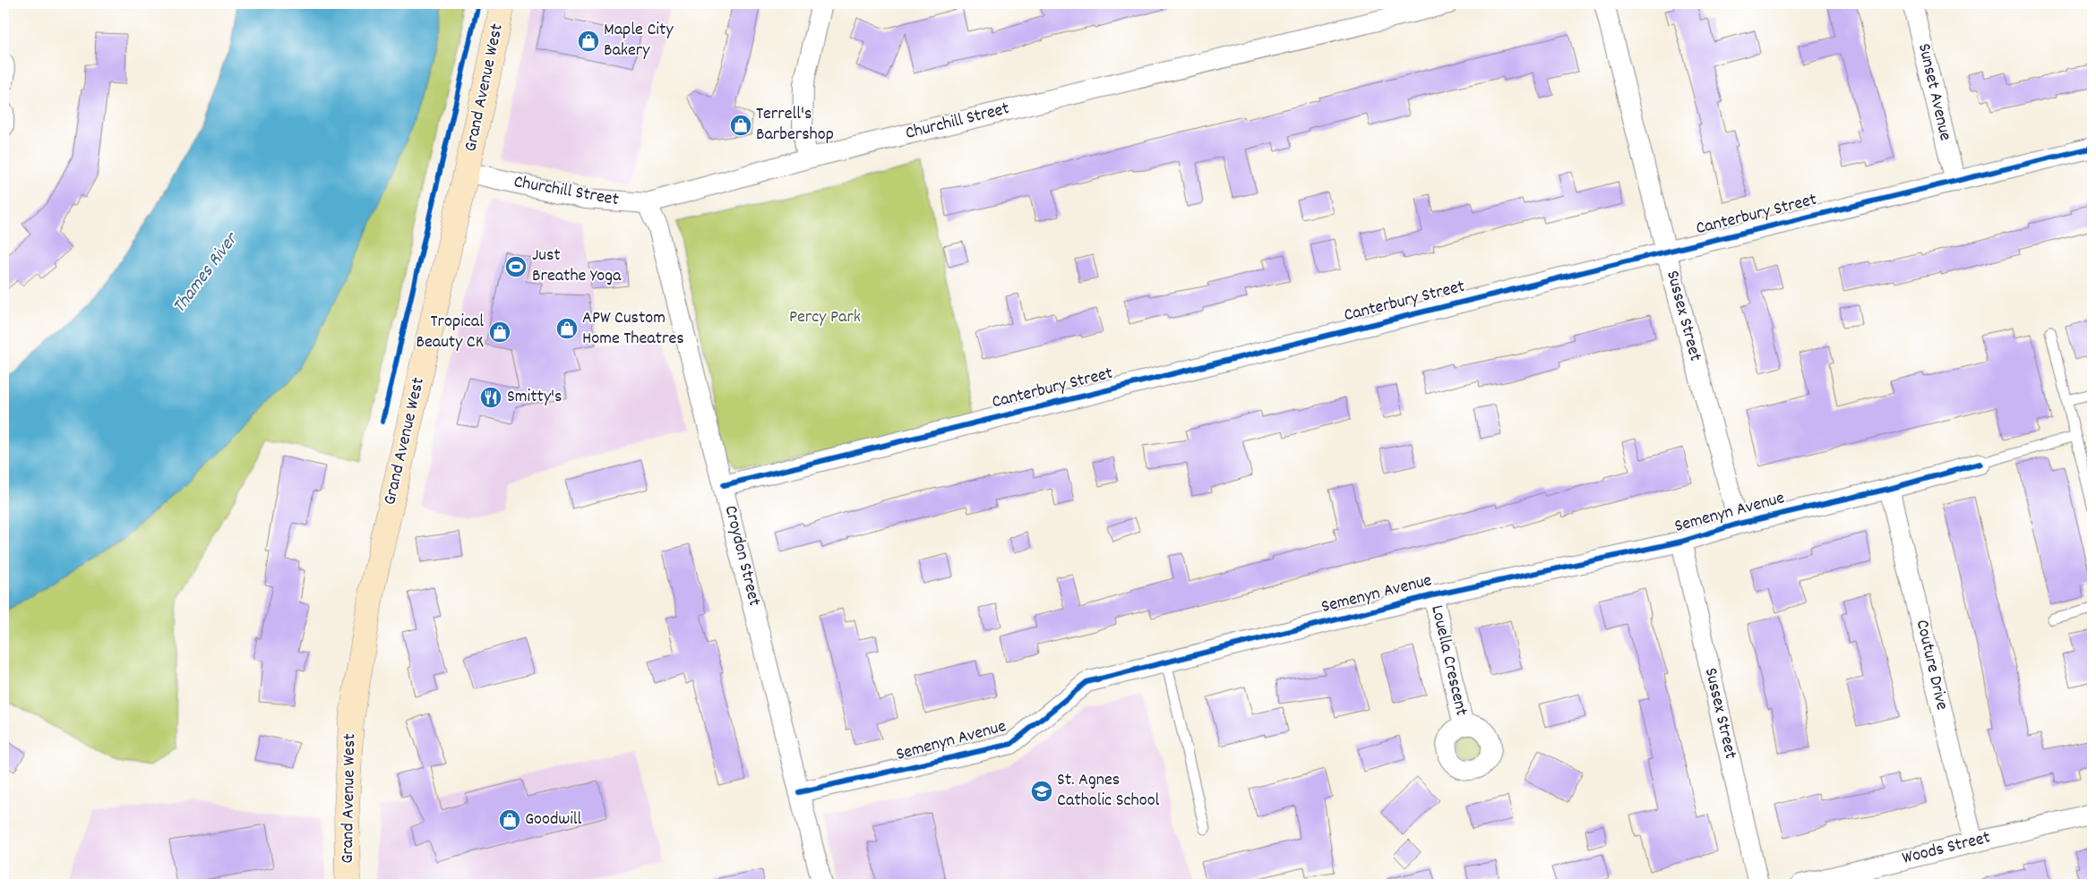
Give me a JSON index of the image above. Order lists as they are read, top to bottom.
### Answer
{
  "streets": {
    "main road": ["Grand Avenue West"],
    "street": [
      "Sunset Avenue",
      "Churchill Street",
      "Canterbury Street",
      "Sussex Street",
      "Semenyn Avenue",
      "Croydon Street",
      "Louella Crescent",
      "Couture Drive",
      "Woods Street"
    ]
  },
  "crossings": [
    ["Grand Avenue West", "Churchill Street"],
    ["Sunset Avenue", "Canterbury Street"],
    ["Churchill Street", "Croydon Street"],
    ["Canterbury Street", "Sussex Street"],
    ["Canterbury Street", "Croydon Street"],
    ["Sussex Street", "Semenyn Avenue"],
    ["Semenyn Avenue", "Croydon Street"],
    ["Semenyn Avenue", "Louella Crescent"],
    ["Semenyn Avenue", "Couture Drive"],
    ["Couture Drive", "Woods Street"]
  ],
  "water": ["Thames River"],
  "parks": ["Percy Park"],
  "places": {
    "shop": [
      "Maple City Bakery",
      "Terrell's Barbershop",
      "APW Custom Home Theatres",
      "Tropical Beauty CK",
      "Goodwill"
    ],
    "sports": ["Just Breathe Yoga"],
    "restaurant": ["Smitty's"],
    "school or university": ["St. Agnes Catholic School"]
  }
}
